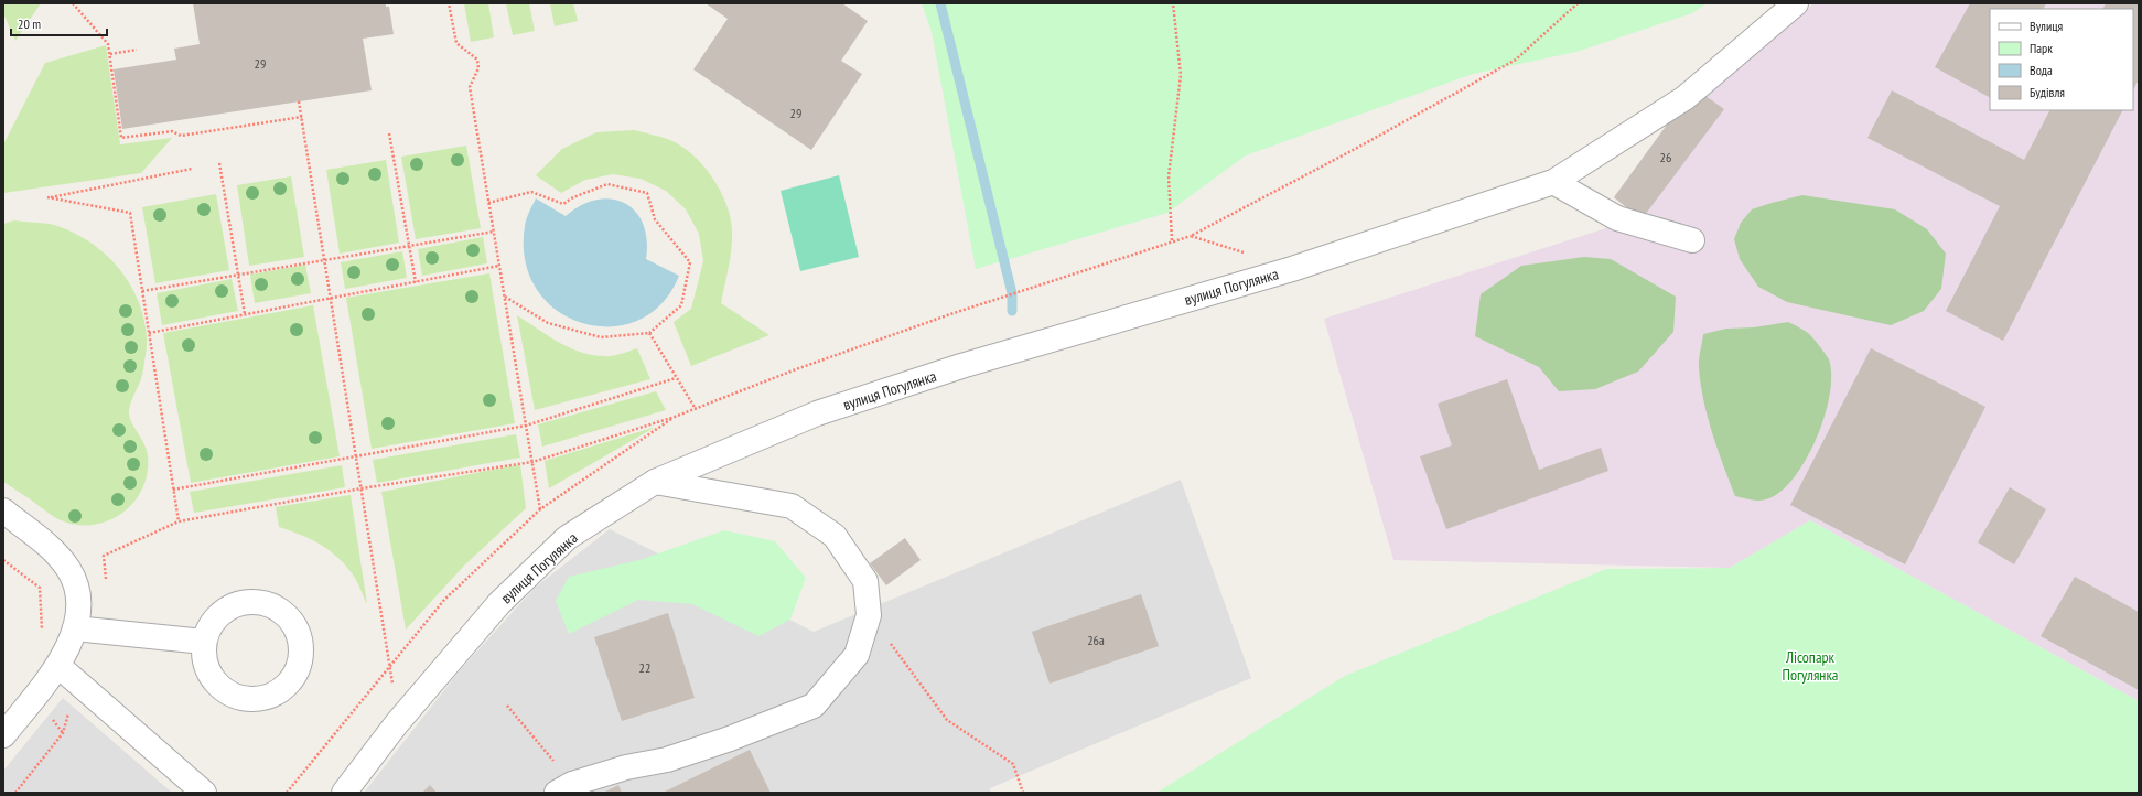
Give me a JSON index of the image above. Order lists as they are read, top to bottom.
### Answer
{
  "streets": {
    "street": ["вулиця Погулянка"]
  },
  "parks": ["Лісопарк Погулянка"],
  "house_numbers": [
    "29",
    "29",
    "26",
    "26а",
    "22"
  ],
  "legend": [
    "Вулиця",
    "Парк",
    "Вода",
    "Будівля"
  ],
  "scale_bar": "20 m"
}
